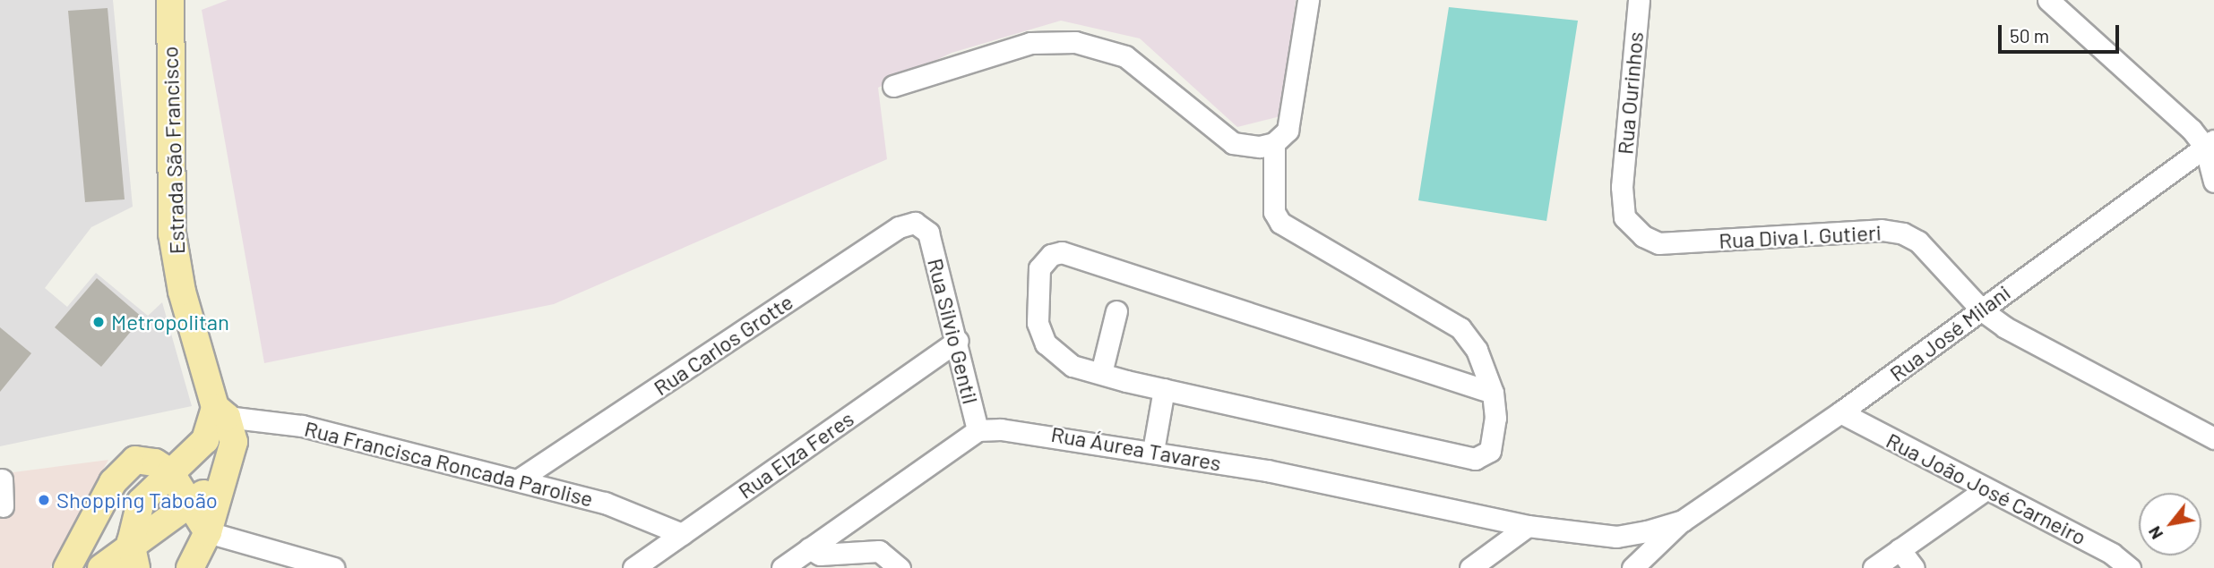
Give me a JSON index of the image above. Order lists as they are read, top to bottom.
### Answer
{
  "streets": {
    "main road": ["Estrada São Francisco"],
    "street": [
      "Rua Ourinhos",
      "Rua Diva I. Gutieri",
      "Rua Silvio Gentil",
      "Rua José Milani",
      "Rua Carlos Grotte",
      "Rua Áurea Tavares",
      "Rua Elza Feres",
      "Rua Francisca Roncada Parolise",
      "Rua João José Carneiro"
    ]
  },
  "crossings": [
    ["Rua Ourinhos", "Rua Diva I. Gutieri"],
    ["Estrada São Francisco", "Rua Francisca Roncada Parolise"],
    ["Rua Diva I. Gutieri", "Rua José Milani"],
    ["Rua Silvio Gentil", "Rua Carlos Grotte"],
    ["Rua Silvio Gentil", "Rua Áurea Tavares"],
    ["Rua Silvio Gentil", "Rua Elza Feres"],
    ["Rua José Milani", "Rua Áurea Tavares"],
    ["Rua José Milani", "Rua João José Carneiro"],
    ["Rua Carlos Grotte", "Rua Francisca Roncada Parolise"],
    ["Rua Elza Feres", "Rua Francisca Roncada Parolise"]
  ],
  "places": ["Metropolitan", "Shopping Taboão"],
  "scale_bar": "50 m",
  "north": "bottom left"
}
